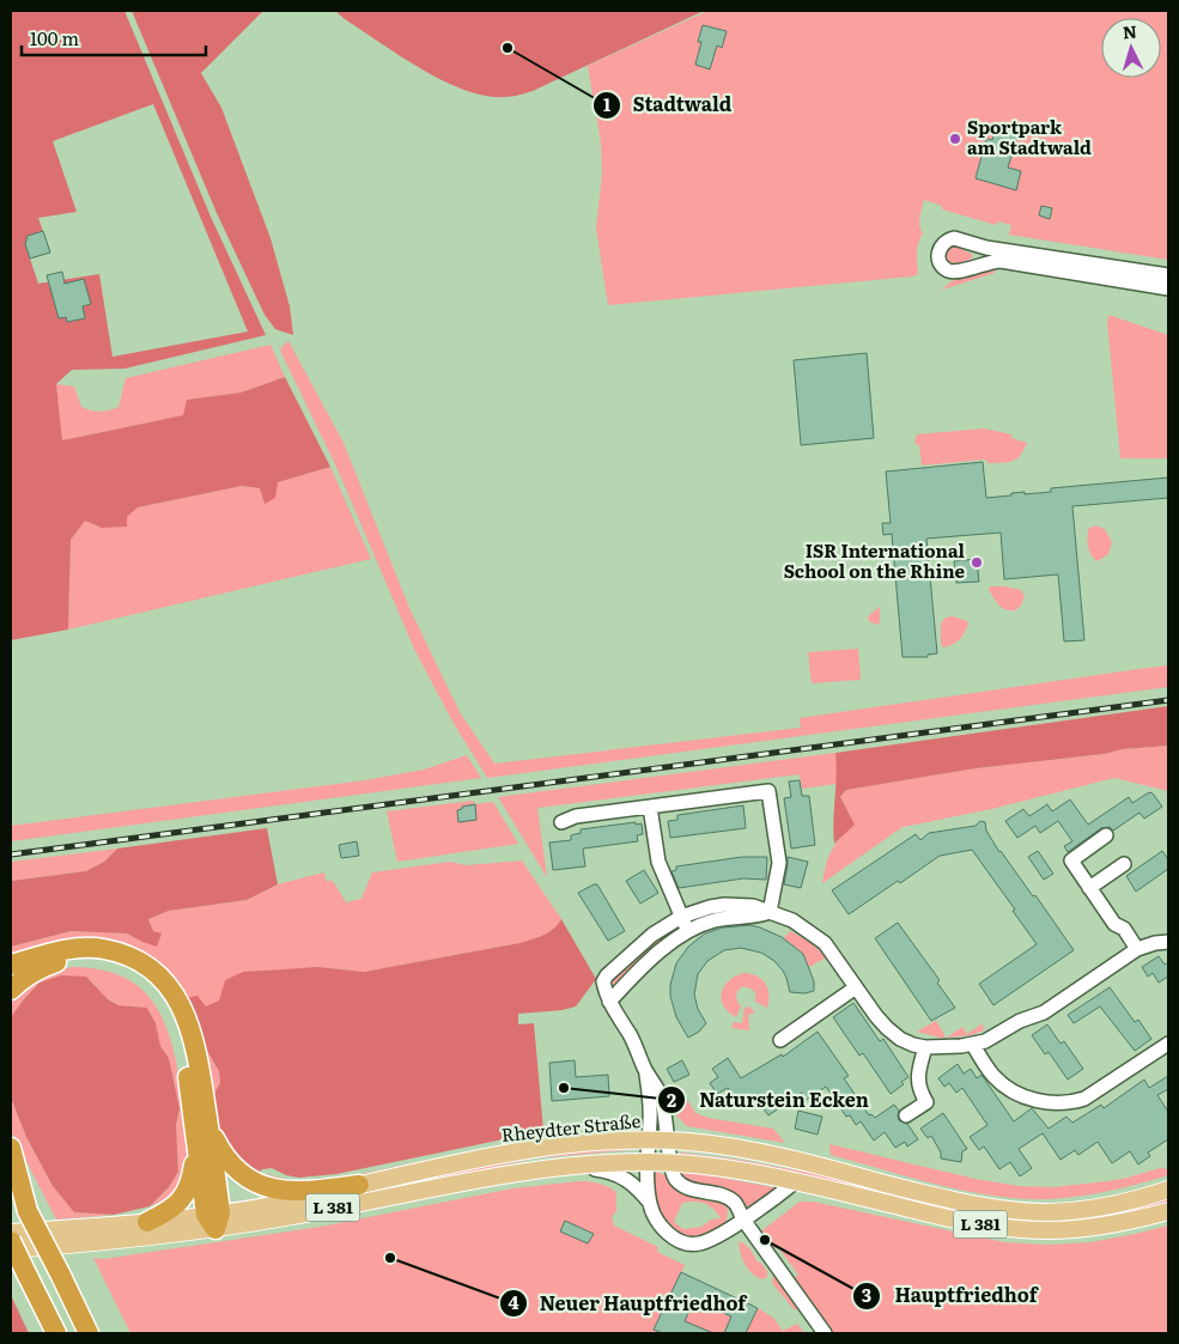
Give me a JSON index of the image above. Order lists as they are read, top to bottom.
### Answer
{
  "streets": {
    "main road": ["Rheydter Straße", "L 381"]
  },
  "places": [
    "Stadtwald",
    "Sportpark am Stadtwald",
    "ISR International School on the Rhine",
    "Naturstein Ecken",
    "Hauptfriedhof",
    "Neuer Hauptfriedhof"
  ],
  "scale_bar": "100 m",
  "north": "top"
}
